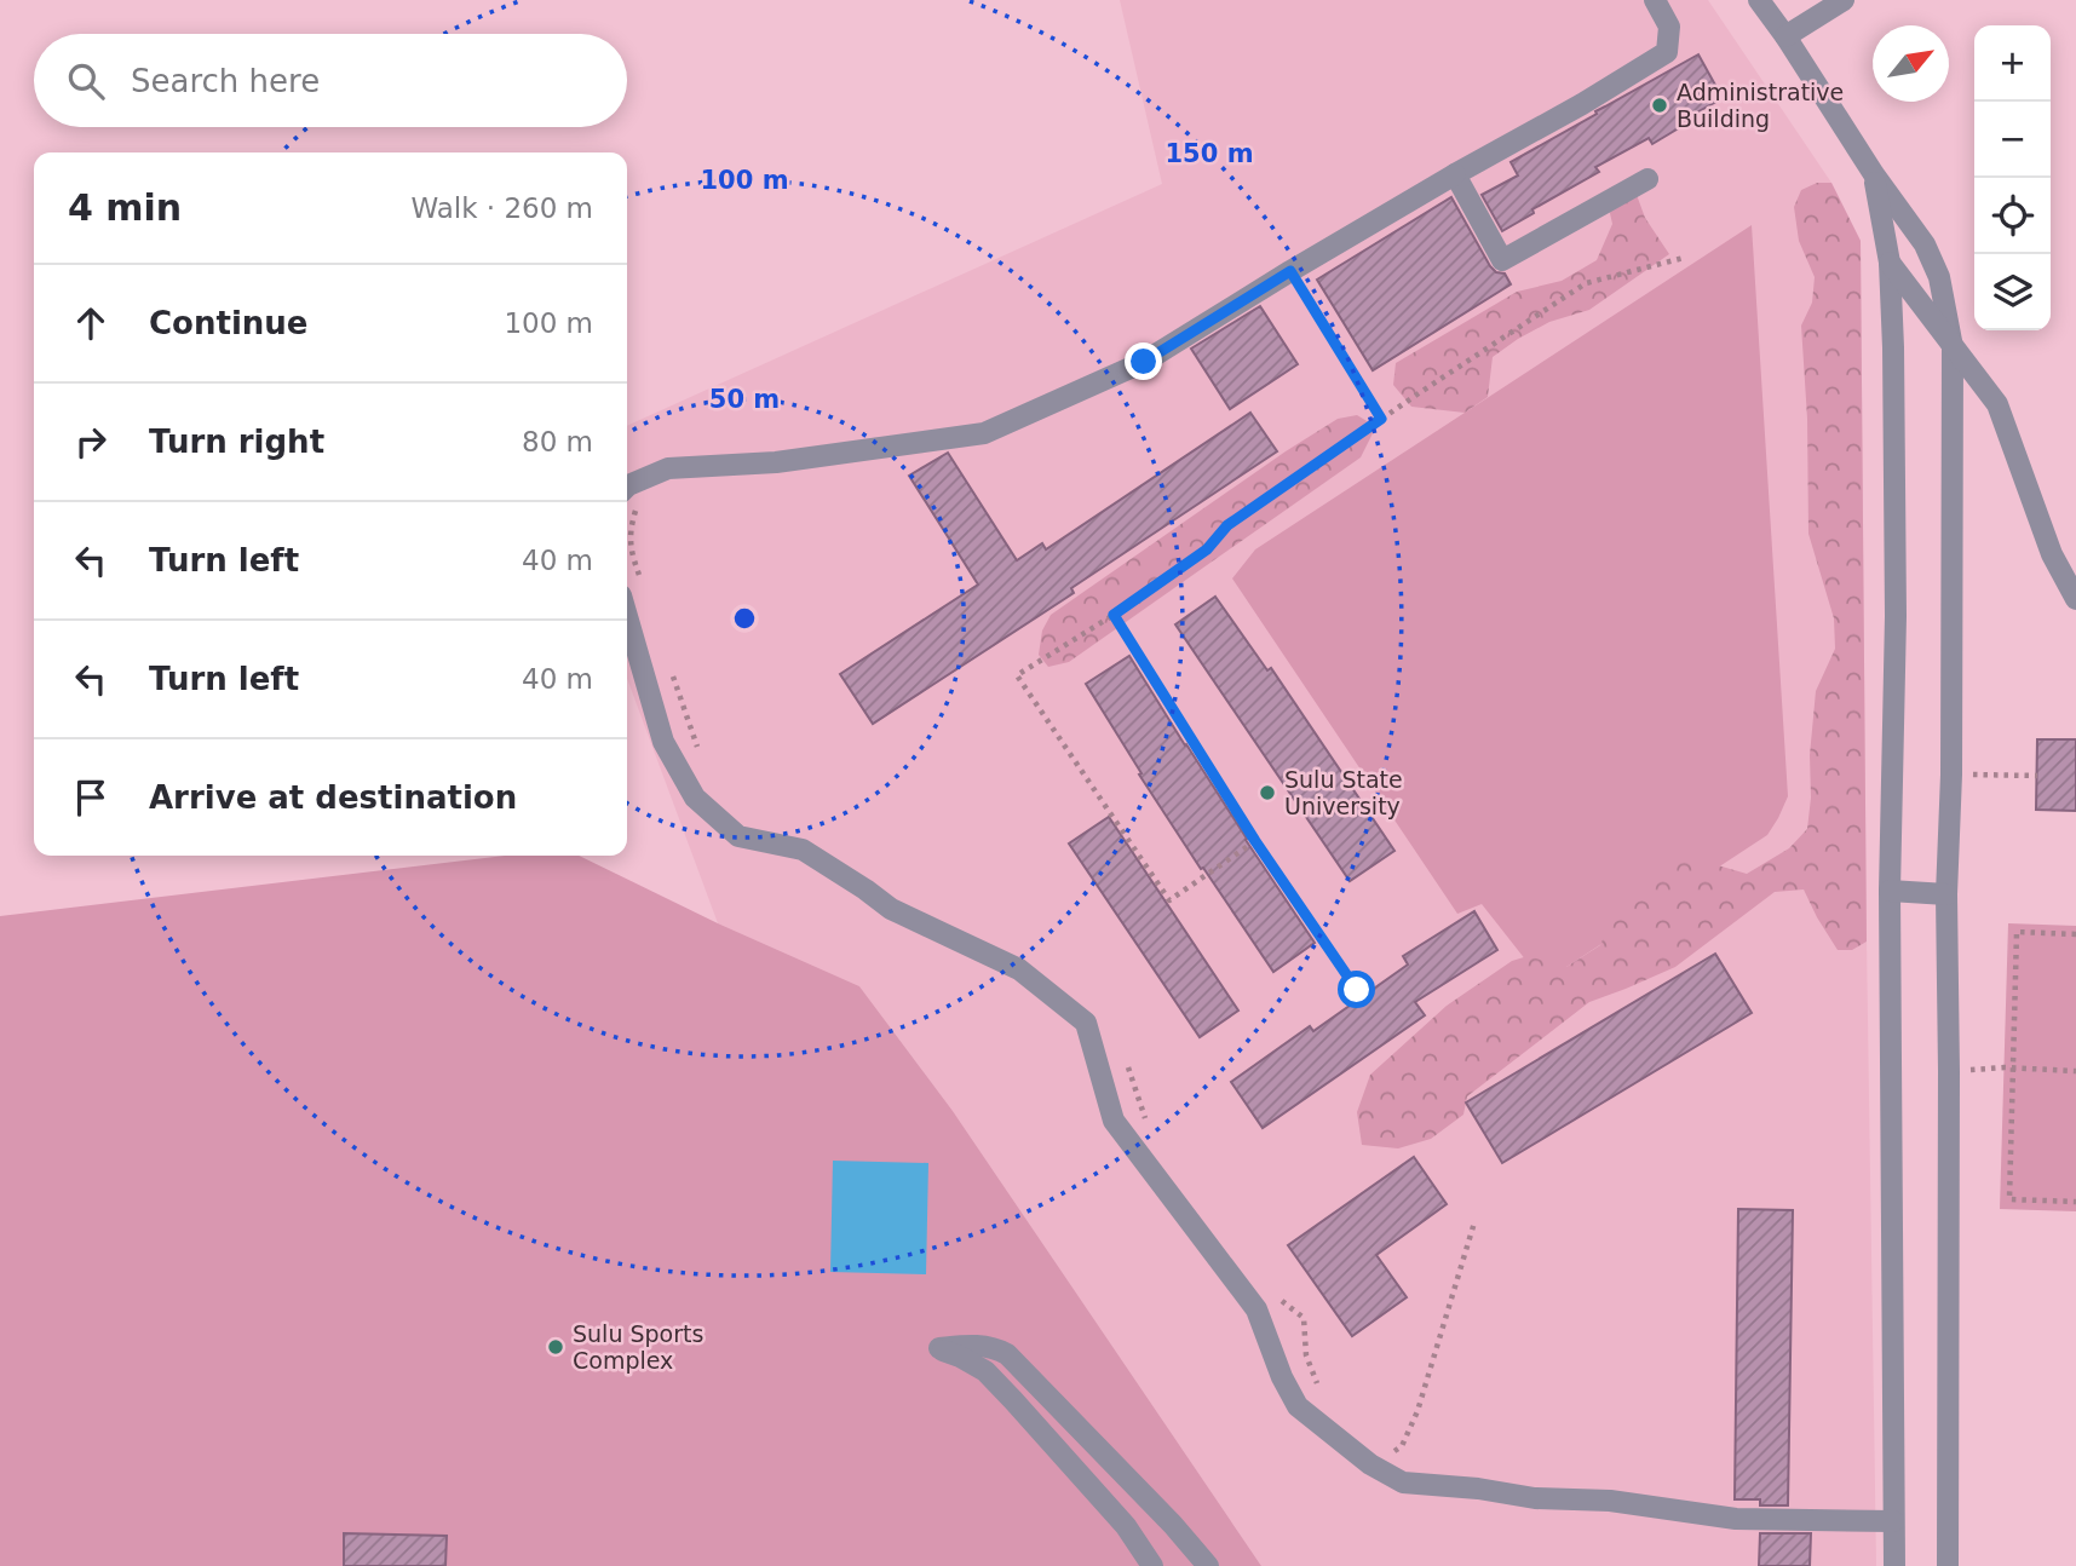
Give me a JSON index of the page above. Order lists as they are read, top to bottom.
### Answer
{
  "places": ["Administrative Building", "Sulu State University", "Sulu Sports Complex"],
  "north": "top right",
  "page": {
    "map_buttons": ["+", "−"],
    "search": "Search here",
    "heading": ["4 min", "Walk · 260 m"],
    "list": [
      ["Continue", "100 m"],
      ["Turn right", "80 m"],
      ["Turn left", "40 m"],
      ["Turn left", "40 m"],
      "Arrive at destination"
    ]
  },
  "rings": ["150 m", "100 m", "50 m"]
}
